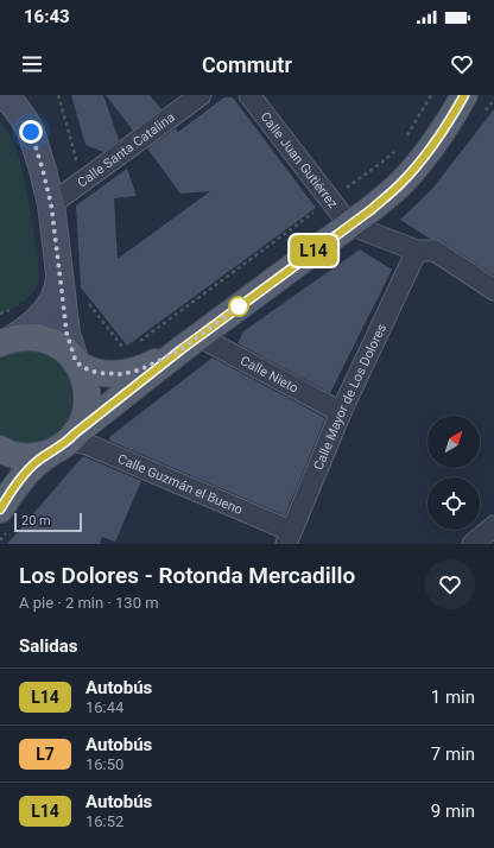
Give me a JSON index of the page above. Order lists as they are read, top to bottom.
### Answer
{
  "streets": {
    "street": [
      "Calle Santa Catalina",
      "Calle Juan Gutiérrez",
      "Calle Nieto",
      "Calle Mayor de Los Dolores",
      "Calle Guzmán el Bueno"
    ]
  },
  "crossings": [
    ["Calle Nieto", "Calle Mayor de Los Dolores"],
    ["Calle Mayor de Los Dolores", "Calle Guzmán el Bueno"]
  ],
  "lines": ["bus line L14"],
  "scale_bar": "20 m",
  "north": "top right",
  "page": {
    "status": "16:43",
    "header": "Commutr",
    "on_map": "L14",
    "scale": "20 m",
    "heading": [
      ["Los Dolores - Rotonda Mercadillo", "A pie · 2 min · 130 m"],
      "Salidas"
    ],
    "list": [
      {
        "mark": "L14",
        "name": "Autobús",
        "note": "16:44",
        "value": "1 min"
      },
      {
        "mark": "L7",
        "name": "Autobús",
        "note": "16:50",
        "value": "7 min"
      },
      {
        "mark": "L14",
        "name": "Autobús",
        "note": "16:52",
        "value": "9 min"
      }
    ]
  }
}
